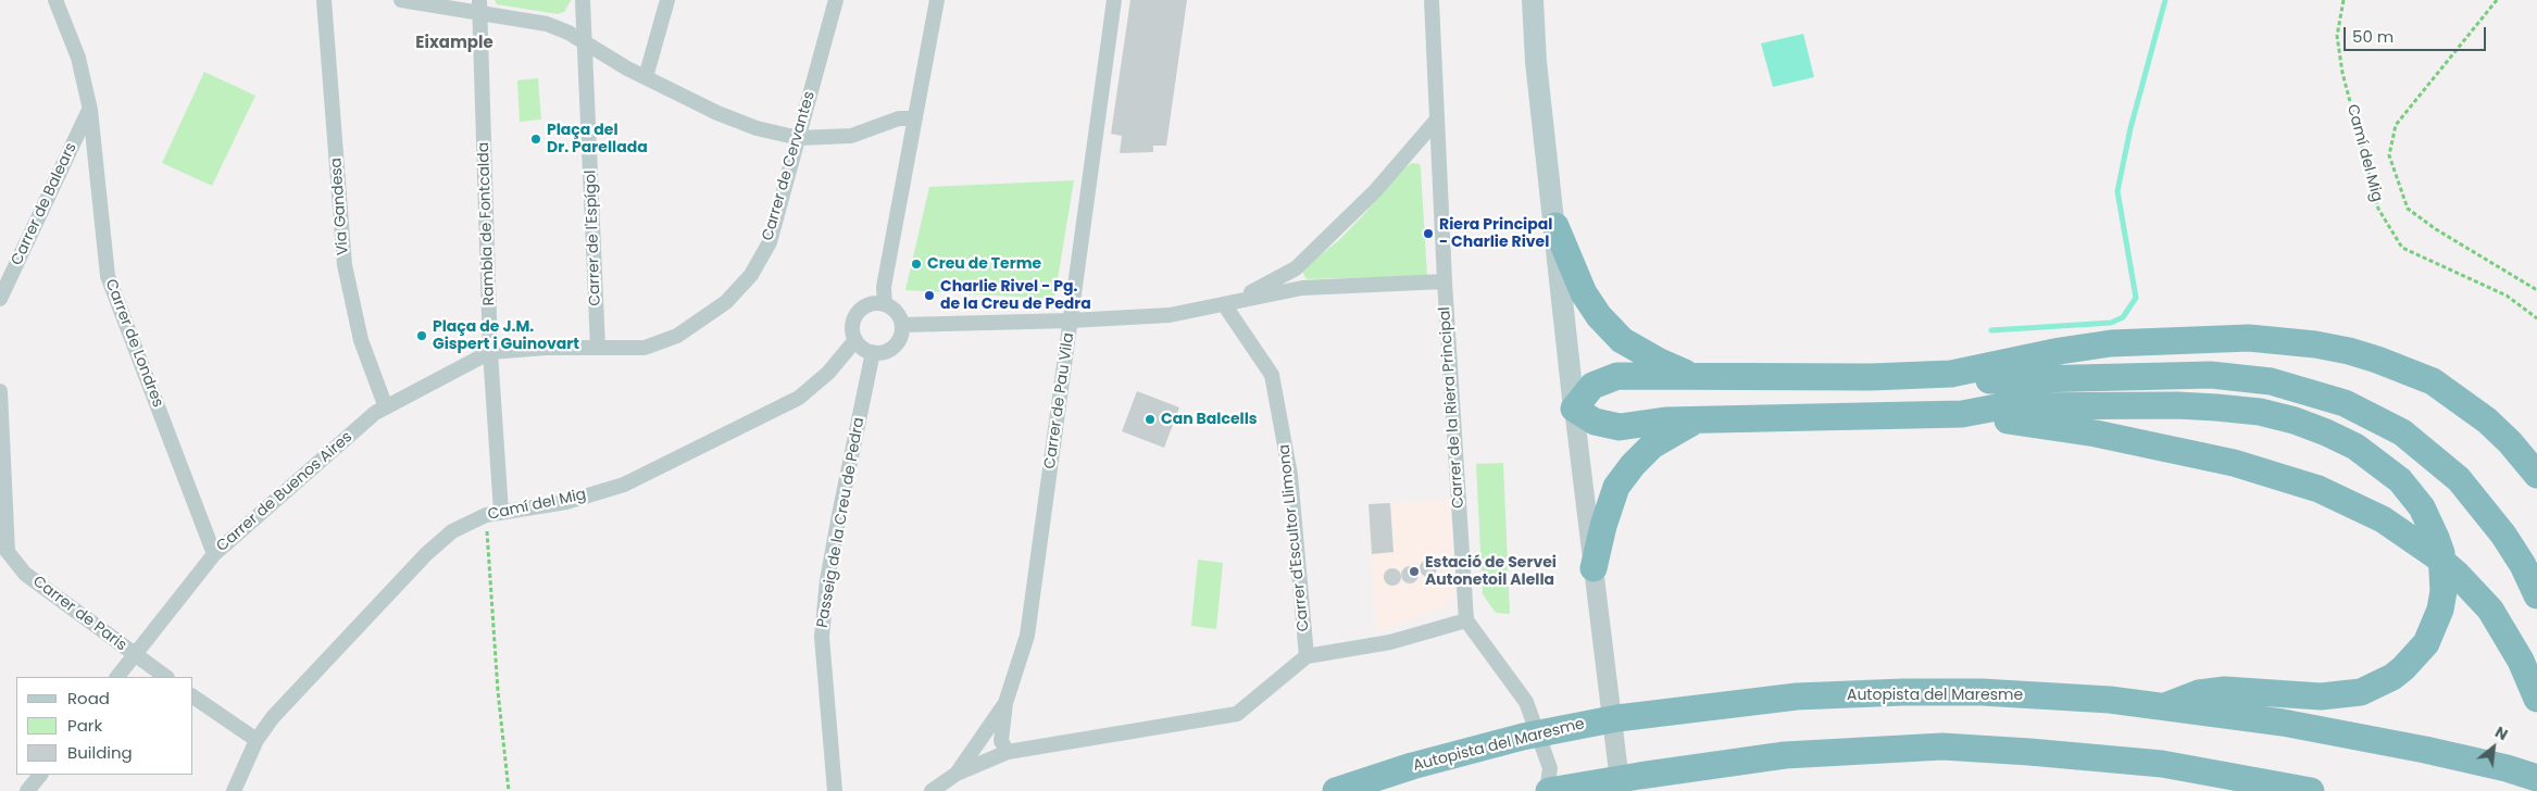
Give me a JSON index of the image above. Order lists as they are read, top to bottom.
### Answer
{
  "streets": {
    "highway": ["Autopista del Maresme"],
    "street": [
      "Camí del Mig",
      "Carrer de Cervantes",
      "Carrer de Balears",
      "Via Gandesa",
      "Rambla de Fontcalda",
      "Carrer de l'Espígol",
      "Carrer de Londres",
      "Carrer de Pau Vila",
      "Carrer de la Riera Principal",
      "Carrer de Buenos Aires",
      "Passeig de la Creu de Pedra",
      "Carrer d'Escultor Llimona",
      "Carrer de Paris"
    ]
  },
  "crossings": [
    ["Camí del Mig", "Rambla de Fontcalda"],
    ["Camí del Mig", "Passeig de la Creu de Pedra"],
    ["Carrer de Cervantes", "Rambla de Fontcalda"],
    ["Carrer de Cervantes", "Carrer de l'Espígol"],
    ["Carrer de Cervantes", "Carrer de Buenos Aires"],
    ["Carrer de Balears", "Carrer de Londres"],
    ["Via Gandesa", "Carrer de Buenos Aires"],
    ["Rambla de Fontcalda", "Carrer de Buenos Aires"],
    ["Carrer de Londres", "Carrer de Buenos Aires"],
    ["Carrer de Buenos Aires", "Carrer de Paris"]
  ],
  "districts": ["Eixample"],
  "places": [
    "Plaça del Dr. Parellada",
    "Riera Principal - Charlie Rivel",
    "Creu de Terme",
    "Charlie Rivel - Pg. de la Creu de Pedra",
    "Plaça de J.M. Gispert i Guinovart",
    "Can Balcells",
    "Estació de Servei Autonetoil Alella"
  ],
  "legend": ["Road", "Park", "Building"],
  "scale_bar": "50 m",
  "north": "top right"
}
